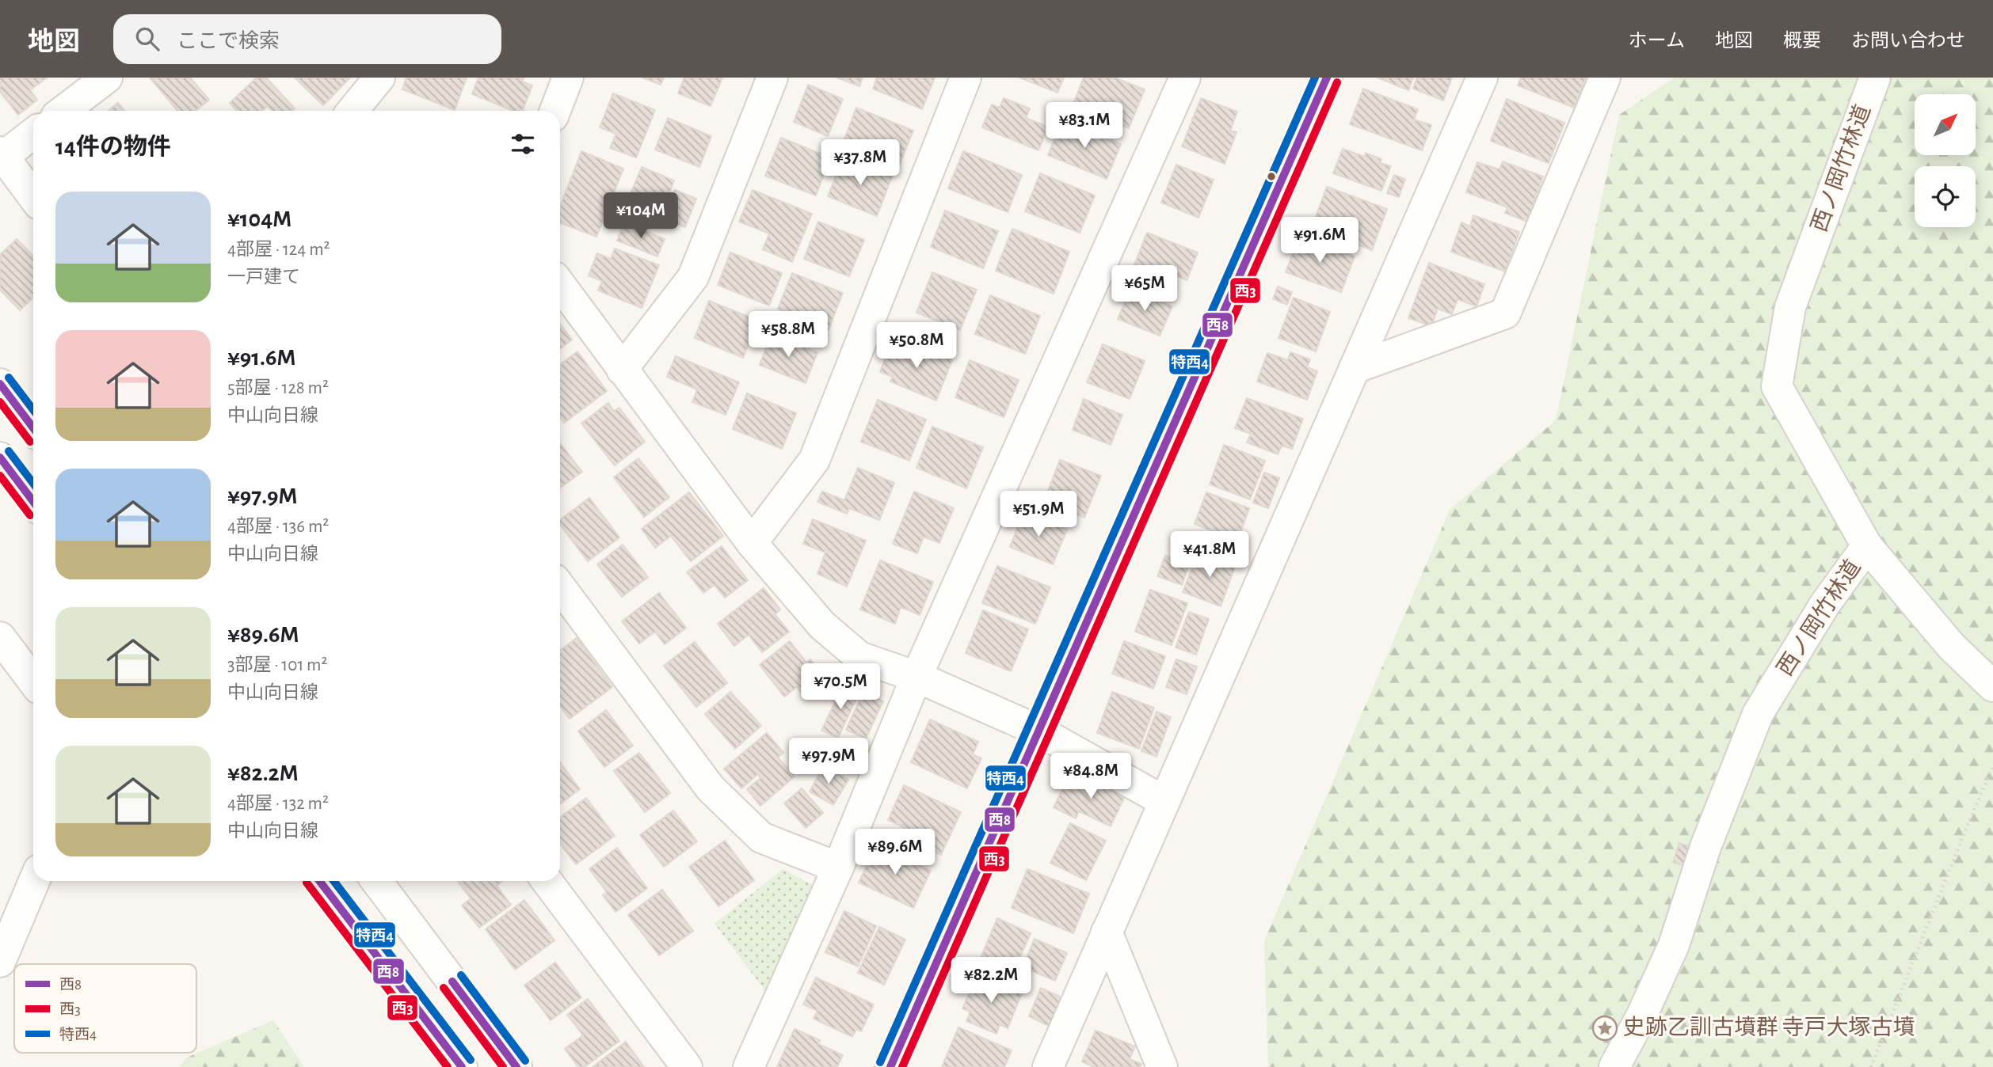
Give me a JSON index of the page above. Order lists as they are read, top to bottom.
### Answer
{
  "streets": {
    "street": ["西ノ岡竹林道"]
  },
  "places": {
    "place": ["史跡乙訓古墳群 寺戸大塚古墳"]
  },
  "lines": ["transit line 西8", "transit line 特西4", "transit line 西3"],
  "legend": ["西8", "西3", "特西4"],
  "north": "top right",
  "page": {
    "header": "地図",
    "search": "ここで検索",
    "nav": [
      "ホーム",
      "地図",
      "概要",
      "お問い合わせ"
    ],
    "price": [
      "¥83.1M",
      "¥37.8M",
      "¥104M",
      "¥91.6M",
      "¥65M",
      "¥58.8M",
      "¥50.8M",
      "¥51.9M",
      "¥41.8M",
      "¥70.5M",
      "¥97.9M",
      "¥84.8M",
      "¥89.6M",
      "¥82.2M"
    ],
    "heading": "14件の物件",
    "list": [
      {
        "name": "¥104M",
        "note": "4部屋 · 124 m² · 一戸建て"
      },
      {
        "name": "¥91.6M",
        "note": "5部屋 · 128 m² · 中山向日線"
      },
      {
        "name": "¥97.9M",
        "note": "4部屋 · 136 m² · 中山向日線"
      },
      {
        "name": "¥89.6M",
        "note": "3部屋 · 101 m² · 中山向日線"
      },
      {
        "name": "¥82.2M",
        "note": "4部屋 · 132 m² · 中山向日線"
      }
    ]
  }
}
